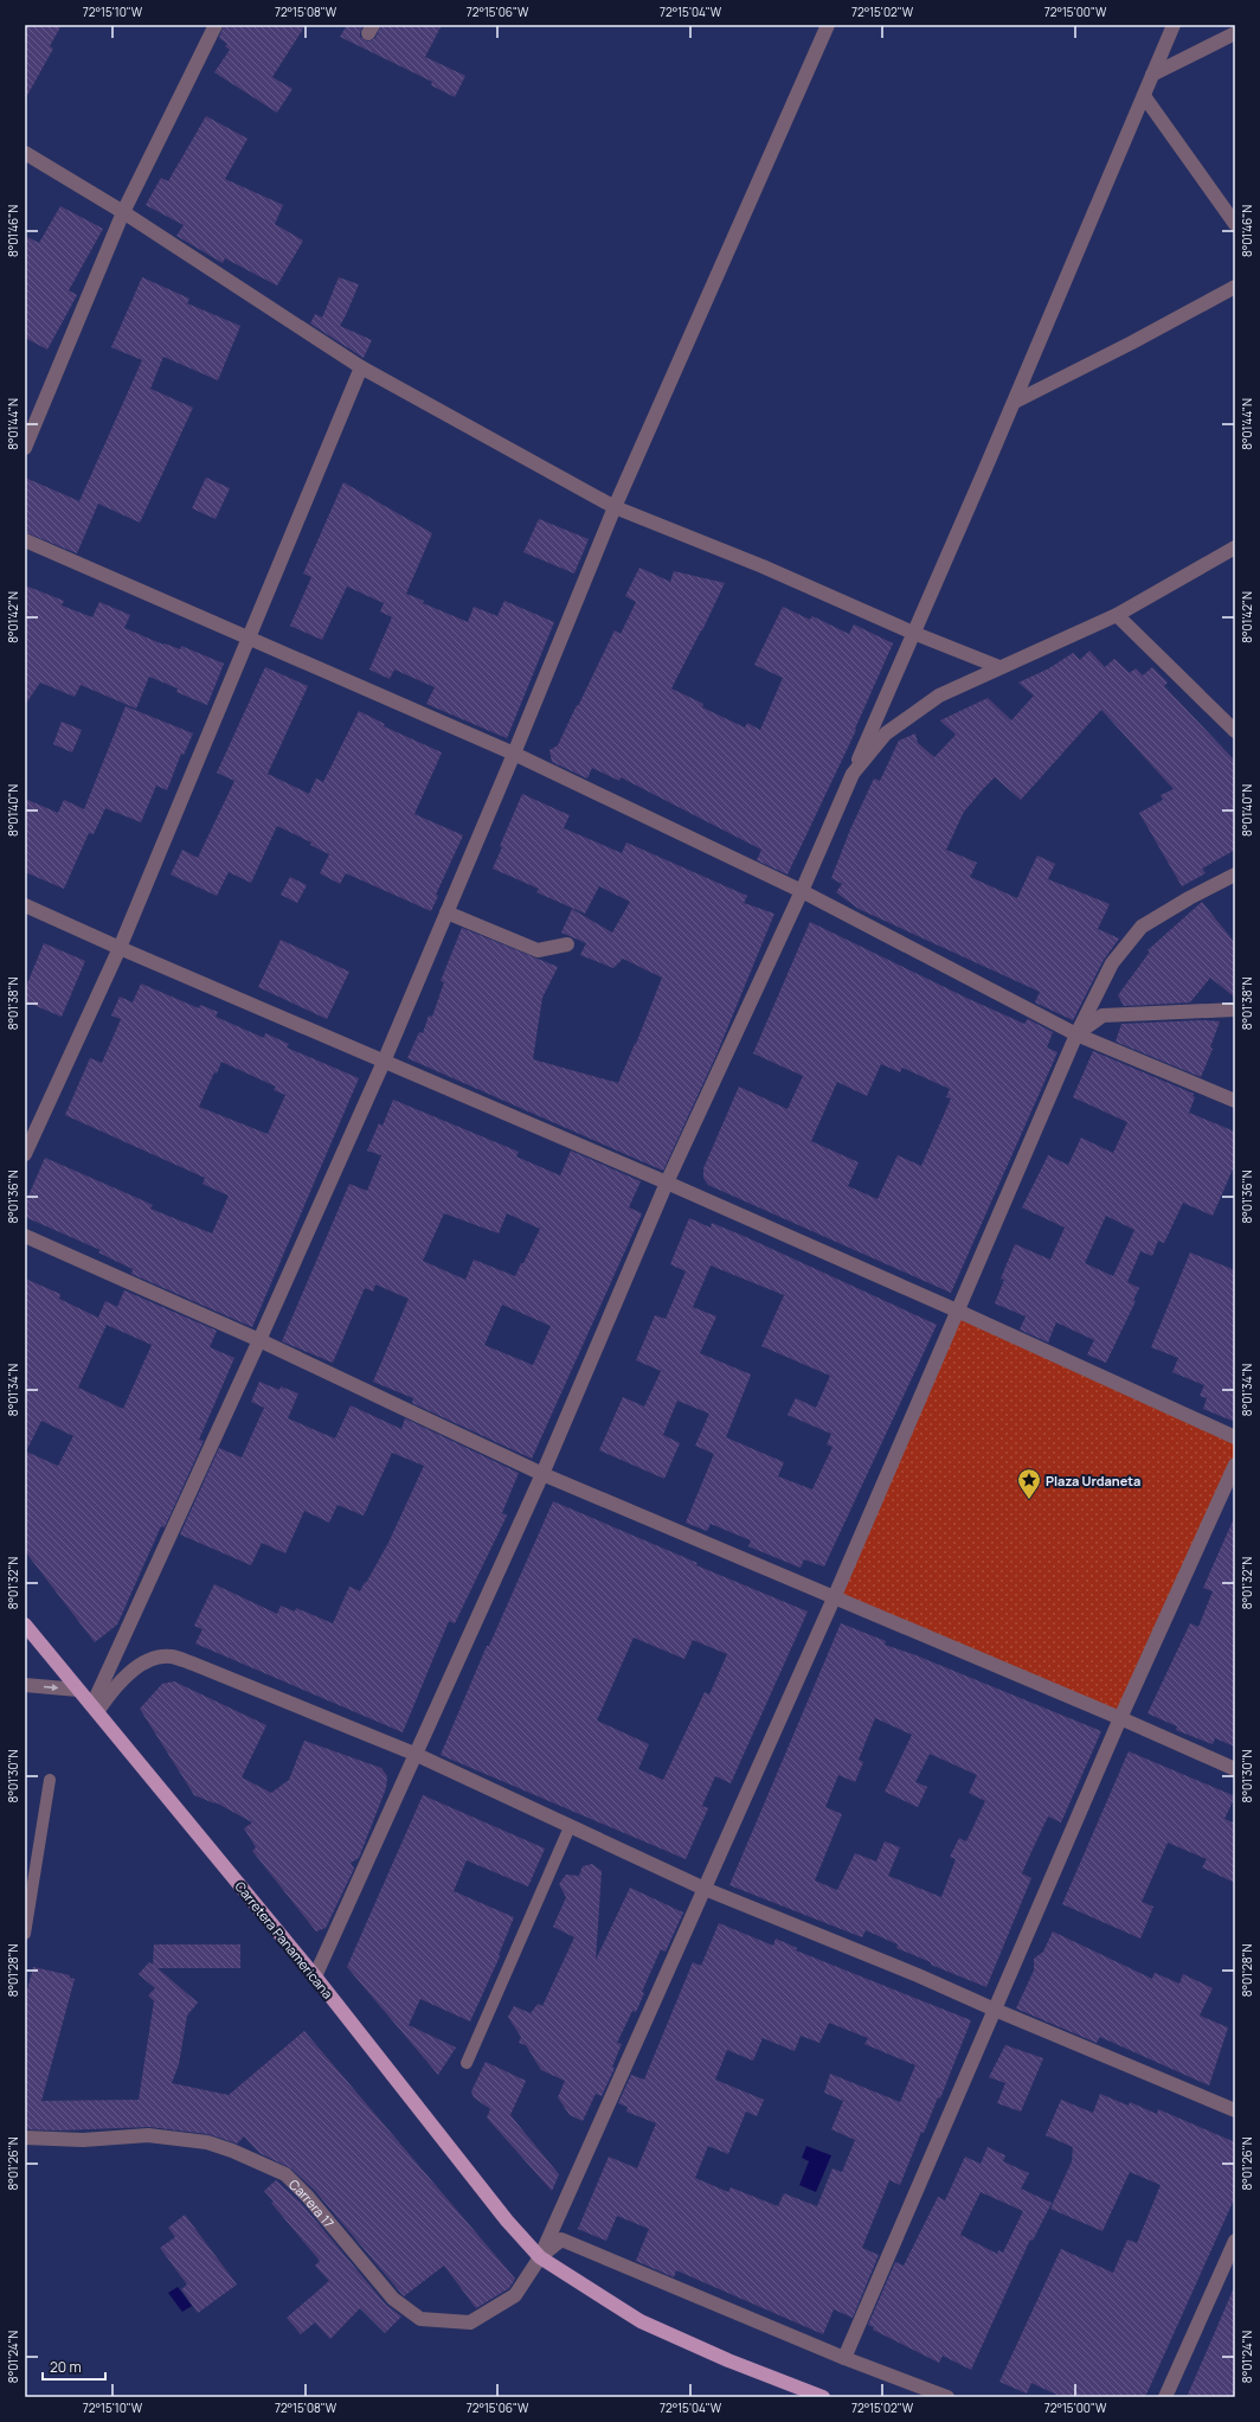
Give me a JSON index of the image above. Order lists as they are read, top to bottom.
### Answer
{
  "streets": {
    "main road": ["Carretera Panamericana"],
    "street": ["Carrera 17"]
  },
  "crossings": [
    ["Carretera Panamericana", "Carrera 17"]
  ],
  "places": {
    "place": ["Plaza Urdaneta"]
  },
  "scale_bar": "20 m",
  "coordinates": [
    "72°15'10\"W",
    "72°15'08\"W",
    "72°15'06\"W",
    "72°15'04\"W",
    "72°15'02\"W",
    "72°15'00\"W",
    "8°01'46\"N",
    "8°01'44\"N",
    "8°01'42\"N",
    "8°01'40\"N",
    "8°01'38\"N",
    "8°01'36\"N",
    "8°01'34\"N",
    "8°01'32\"N",
    "8°01'30\"N",
    "8°01'28\"N",
    "8°01'26\"N",
    "8°01'24\"N"
  ]
}
